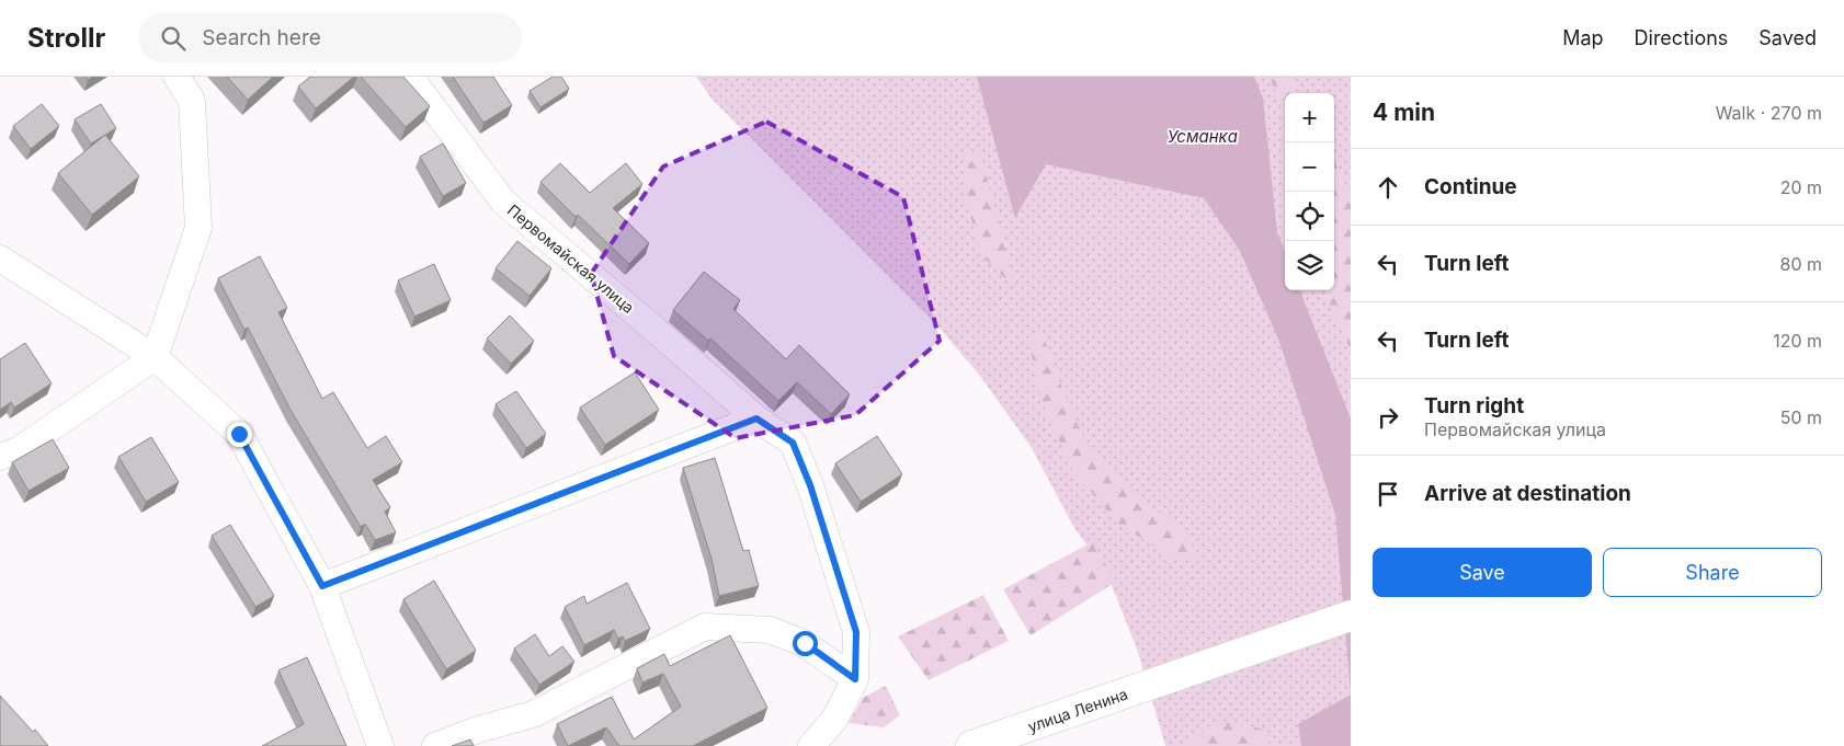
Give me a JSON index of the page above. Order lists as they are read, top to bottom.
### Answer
{
  "streets": {
    "main road": ["улица Ленина"],
    "street": ["Первомайская улица"]
  },
  "water": ["Усманка"],
  "page": {
    "header": "Strollr",
    "search": "Search here",
    "nav": ["Map", "Directions", "Saved"],
    "heading": ["4 min", "Walk · 270 m"],
    "map_buttons": ["+", "−"],
    "list": [
      ["Continue", "20 m"],
      ["Turn left", "80 m"],
      ["Turn left", "120 m"],
      ["Turn right", "Первомайская улица", "50 m"],
      "Arrive at destination"
    ],
    "buttons": ["Save", "Share"]
  }
}
